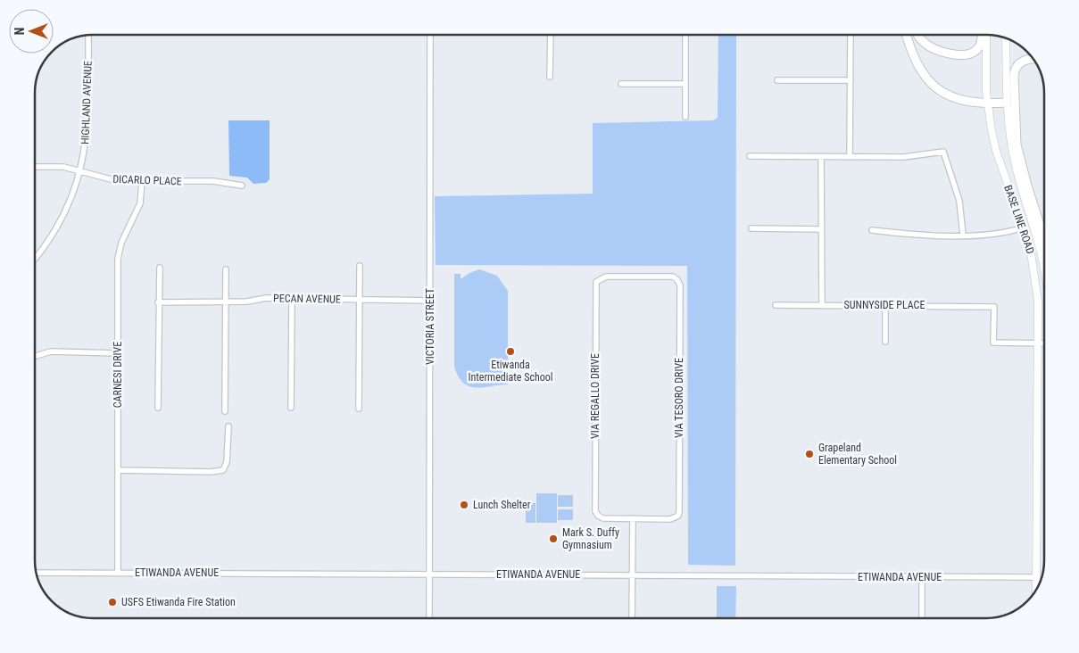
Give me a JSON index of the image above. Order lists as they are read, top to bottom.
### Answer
{
  "streets": {
    "main road": ["BASE LINE ROAD", "ETIWANDA AVENUE"],
    "street": [
      "HIGHLAND AVENUE",
      "DICARLO PLACE",
      "PECAN AVENUE",
      "SUNNYSIDE PLACE",
      "VICTORIA STREET",
      "CARNESI DRIVE",
      "VIA REGALLO DRIVE",
      "VIA TESORO DRIVE"
    ]
  },
  "crossings": [
    ["HIGHLAND AVENUE", "DICARLO PLACE"],
    ["DICARLO PLACE", "CARNESI DRIVE"],
    ["BASE LINE ROAD", "SUNNYSIDE PLACE"],
    ["BASE LINE ROAD", "ETIWANDA AVENUE"],
    ["PECAN AVENUE", "VICTORIA STREET"],
    ["VICTORIA STREET", "ETIWANDA AVENUE"],
    ["CARNESI DRIVE", "ETIWANDA AVENUE"],
    ["VIA REGALLO DRIVE", "VIA TESORO DRIVE"]
  ],
  "places": [
    "Etiwanda Intermediate School",
    "Grapeland Elementary School",
    "Lunch Shelter",
    "Mark S. Duffy Gymnasium",
    "USFS Etiwanda Fire Station"
  ],
  "north": "left"
}
